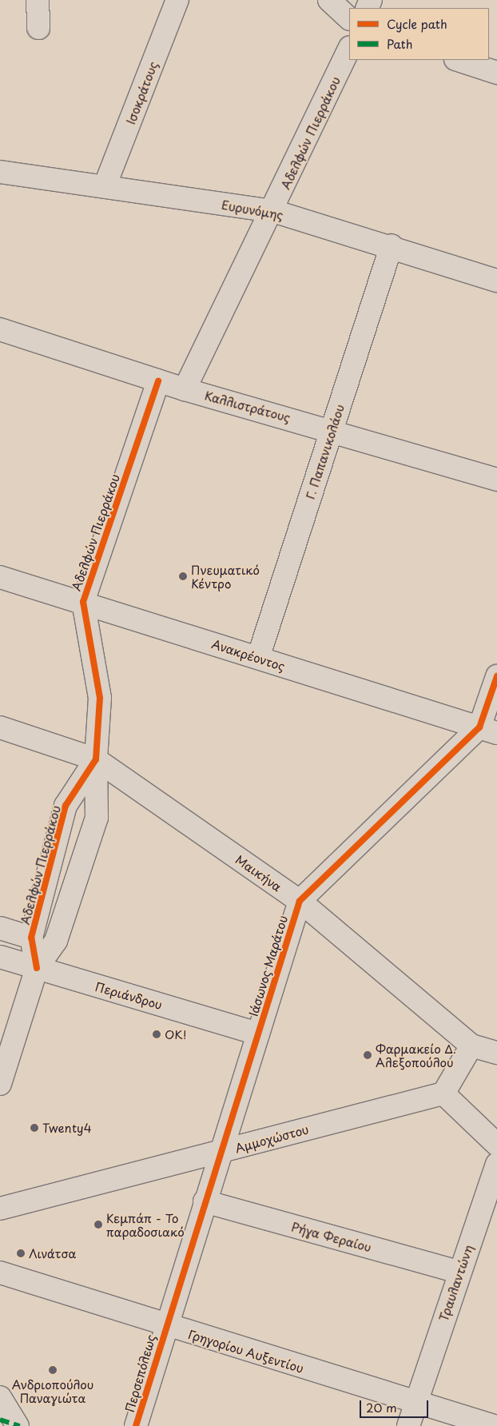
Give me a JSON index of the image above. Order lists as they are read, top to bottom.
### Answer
{
  "streets": {
    "street": [
      "Ισοκράτους",
      "Αδελφών Πιερράκου",
      "Ευρυνόμης",
      "Καλλιστράτους",
      "Γ. Παπανικολάου",
      "Ανακρέοντος",
      "Μαικήνα",
      "Ιάσωνος Μαράτου",
      "Περιάνδρου",
      "Αμμοχώστου",
      "Ρήγα Φεραίου",
      "Τραυλαντώνη",
      "Γρηγορίου Αυξεντίου",
      "Περσεπόλεως"
    ]
  },
  "crossings": [
    ["Ισοκράτους", "Ευρυνόμης"],
    ["Αδελφών Πιερράκου", "Ευρυνόμης"],
    ["Αδελφών Πιερράκου", "Καλλιστράτους"],
    ["Αδελφών Πιερράκου", "Ανακρέοντος"],
    ["Αδελφών Πιερράκου", "Μαικήνα"],
    ["Αδελφών Πιερράκου", "Περιάνδρου"],
    ["Ευρυνόμης", "Γ. Παπανικολάου"],
    ["Καλλιστράτους", "Γ. Παπανικολάου"],
    ["Γ. Παπανικολάου", "Ανακρέοντος"],
    ["Ανακρέοντος", "Ιάσωνος Μαράτου"],
    ["Μαικήνα", "Ιάσωνος Μαράτου"],
    ["Ιάσωνος Μαράτου", "Περιάνδρου"],
    ["Ιάσωνος Μαράτου", "Αμμοχώστου"],
    ["Ιάσωνος Μαράτου", "Ρήγα Φεραίου"],
    ["Ιάσωνος Μαράτου", "Γρηγορίου Αυξεντίου"],
    ["Ιάσωνος Μαράτου", "Περσεπόλεως"],
    ["Ρήγα Φεραίου", "Τραυλαντώνη"],
    ["Τραυλαντώνη", "Γρηγορίου Αυξεντίου"],
    ["Γρηγορίου Αυξεντίου", "Περσεπόλεως"]
  ],
  "places": [
    "Πνευματικό Κέντρο",
    "ΟΚ!",
    "Φαρμακείο Δ. Αλεξοπούλου",
    "Twenty4",
    "Κεμπάπ - Το παραδοσιακό",
    "Λινάτσα",
    "Ανδριοπούλου Παναγιώτα"
  ],
  "legend": ["Cycle path", "Path"],
  "scale_bar": "20 m"
}
